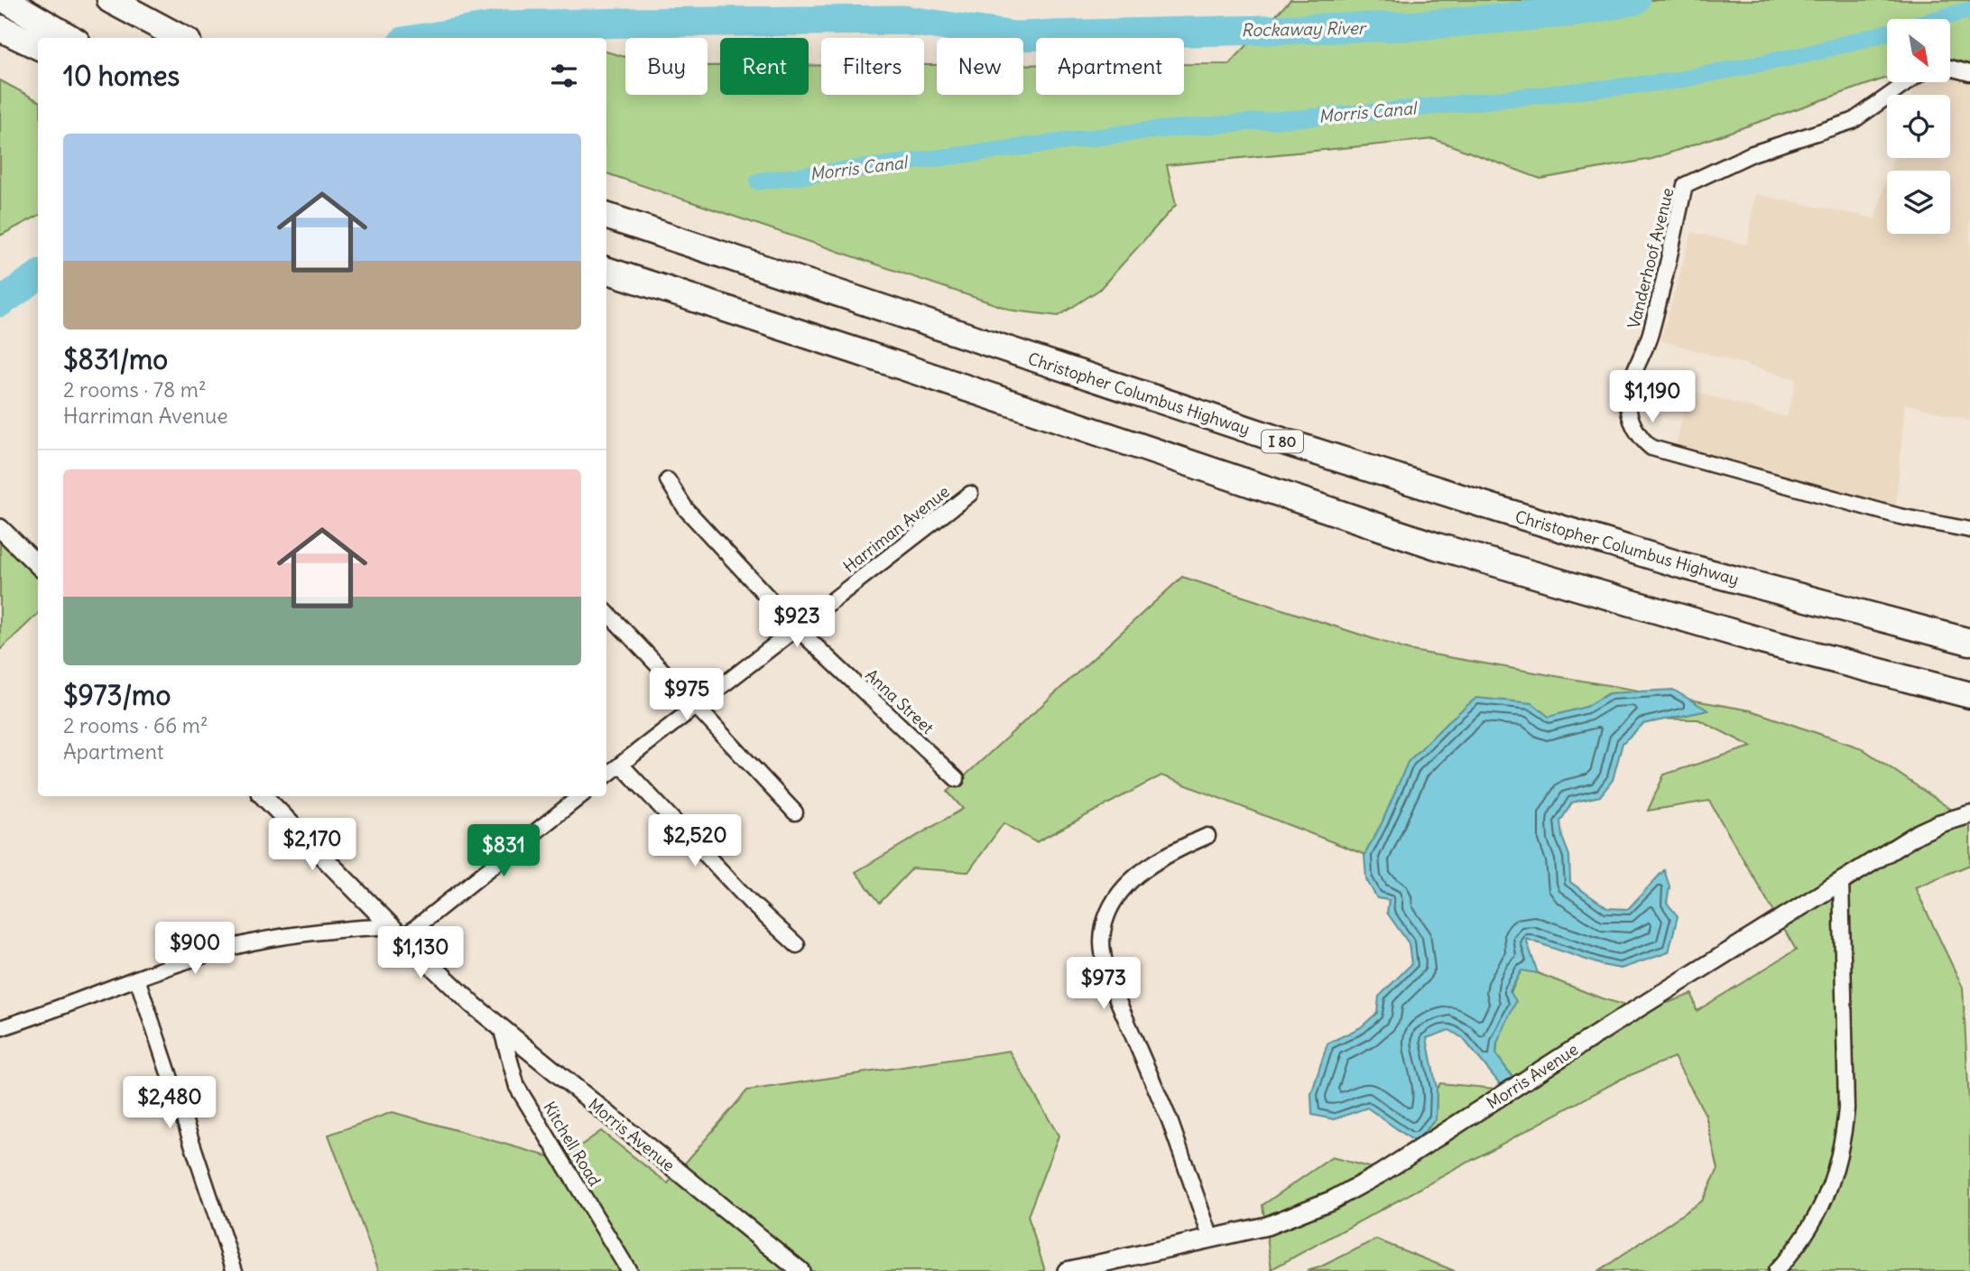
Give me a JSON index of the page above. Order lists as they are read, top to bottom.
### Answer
{
  "streets": {
    "highway": ["Christopher Columbus Highway", "I 80"],
    "street": [
      "Vanderhoof Avenue",
      "Harriman Avenue",
      "Anna Street",
      "Morris Avenue",
      "Kitchell Road"
    ]
  },
  "crossings": [
    ["Harriman Avenue", "Anna Street"],
    ["Morris Avenue", "Kitchell Road"]
  ],
  "water": ["Rockaway River", "Morris Canal"],
  "north": "bottom right",
  "page": {
    "chip": [
      "Buy",
      "Rent",
      "Filters",
      "New",
      "Apartment"
    ],
    "heading": "10 homes",
    "list": [
      {
        "name": "$831/mo",
        "note": "2 rooms · 78 m² · Harriman Avenue"
      },
      {
        "name": "$973/mo",
        "note": "2 rooms · 66 m² · Apartment"
      }
    ],
    "price": [
      "$1,190",
      "$923",
      "$975",
      "$2,520",
      "$2,170",
      "$831",
      "$900",
      "$1,130",
      "$973",
      "$2,480"
    ]
  }
}
